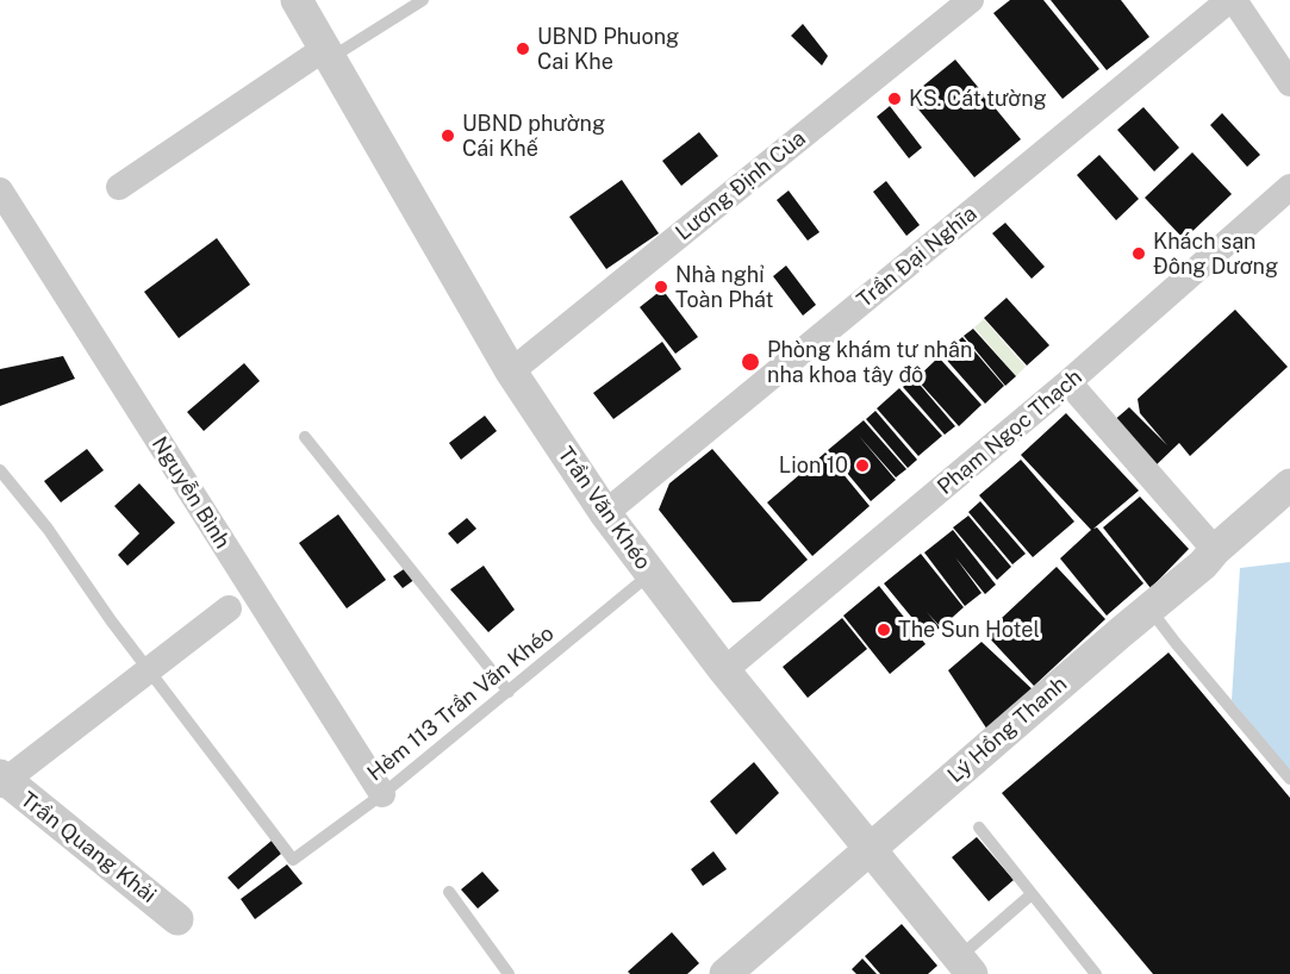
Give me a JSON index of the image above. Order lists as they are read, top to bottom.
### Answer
{
  "streets": {
    "street": [
      "Lương Định Của",
      "Trần Đại Nghĩa",
      "Phạm Ngọc Thạch",
      "Nguyễn Bình",
      "Trần Văn Khéo",
      "Lý Hồng Thanh",
      "Trần Quang Khải"
    ],
    "lane": ["Hẻm 113 Trần Văn Khéo"]
  },
  "crossings": [
    ["Lương Định Của", "Trần Văn Khéo"],
    ["Trần Đại Nghĩa", "Trần Văn Khéo"],
    ["Phạm Ngọc Thạch", "Trần Văn Khéo"],
    ["Nguyễn Bình", "Hẻm 113 Trần Văn Khéo"],
    ["Trần Văn Khéo", "Hẻm 113 Trần Văn Khéo"],
    ["Trần Văn Khéo", "Lý Hồng Thanh"]
  ],
  "places": [
    "UBND Phuong Cai Khe",
    "KS. Cát tường",
    "UBND phường Cái Khế",
    "Khách sạn Đông Dương",
    "Nhà nghỉ Toàn Phát",
    "Phòng khám tư nhân nha khoa tây đô",
    "Lion 10",
    "The Sun Hotel"
  ]
}
